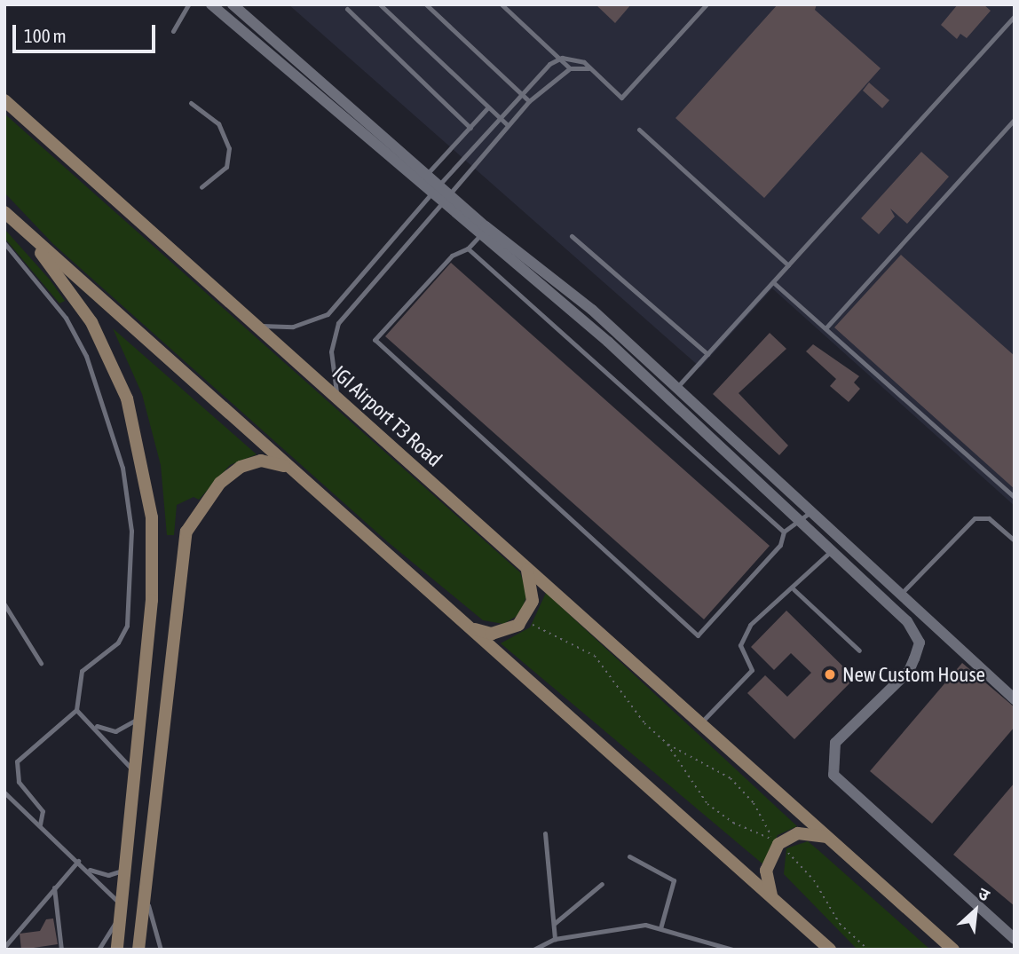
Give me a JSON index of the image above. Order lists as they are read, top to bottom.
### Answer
{
  "streets": {
    "main road": ["IGI Airport T3 Road"]
  },
  "places": ["New Custom House"],
  "scale_bar": "100 m",
  "north": "top right"
}
